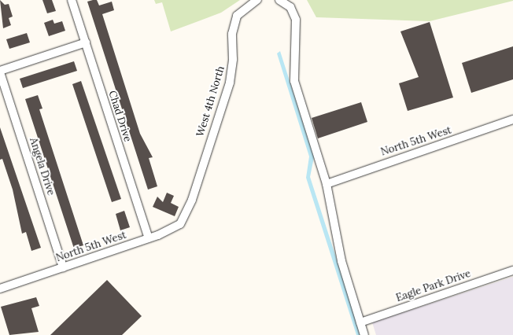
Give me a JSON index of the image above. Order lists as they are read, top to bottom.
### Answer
{
  "streets": {
    "street": [
      "West 4th North",
      "Chad Drive",
      "North 5th West",
      "Angela Drive",
      "Eagle Park Drive"
    ]
  },
  "crossings": [
    ["West 4th North", "North 5th West"],
    ["Chad Drive", "North 5th West"],
    ["North 5th West", "Angela Drive"]
  ]
}
